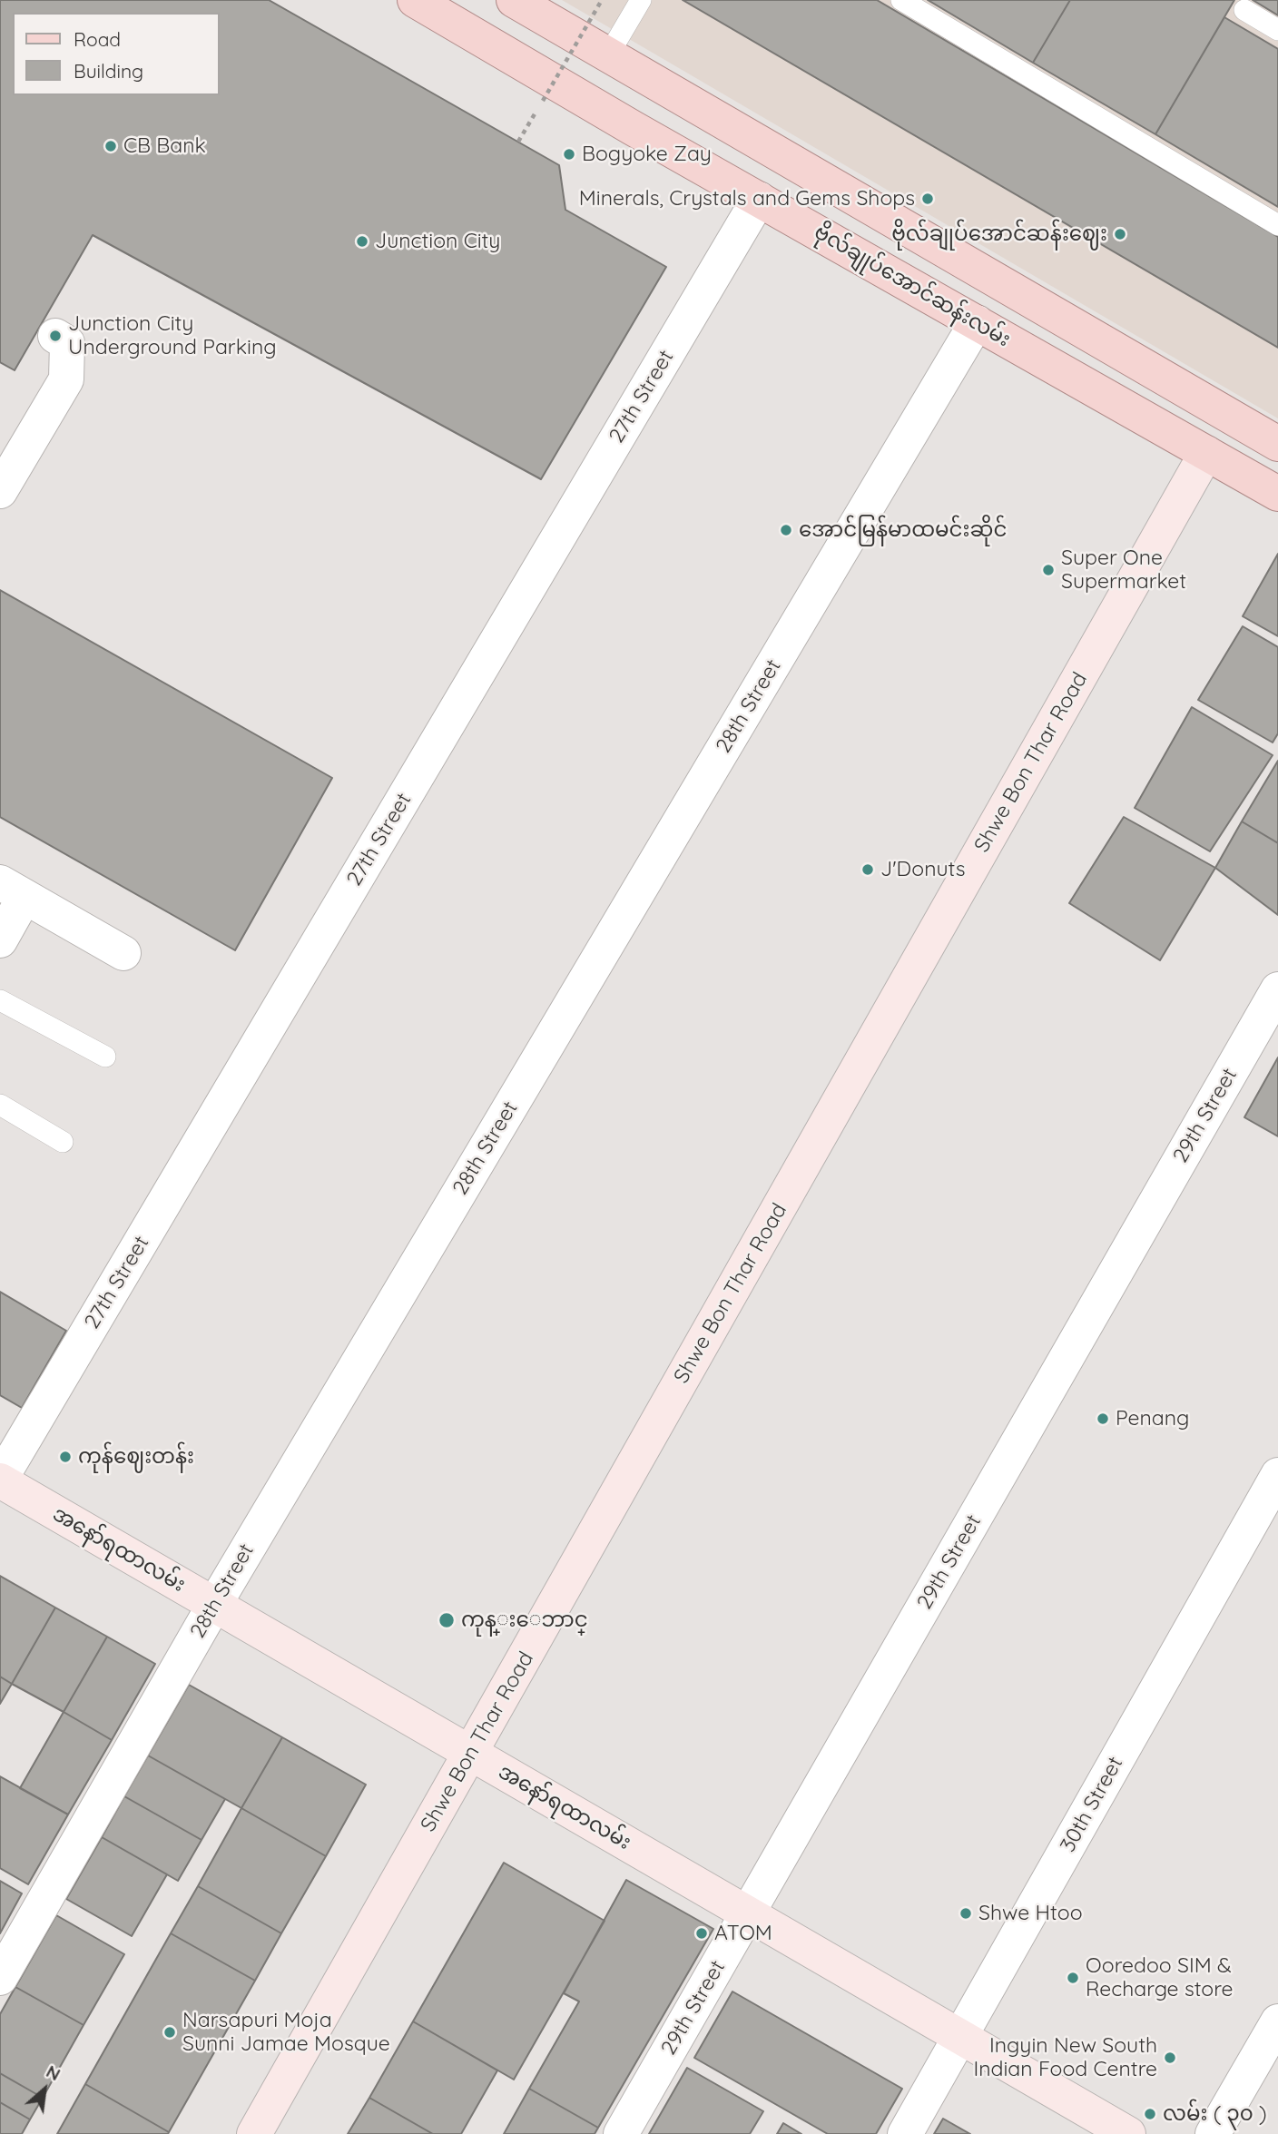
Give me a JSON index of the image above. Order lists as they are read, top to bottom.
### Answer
{
  "streets": {
    "main road": ["ဗိုလ်ချုပ်အောင်ဆန်းလမ်း", "Shwe Bon Thar Road", "အနော်ရထာလမ်း"],
    "street": [
      "27th Street",
      "28th Street",
      "29th Street",
      "30th Street"
    ]
  },
  "crossings": [
    ["ဗိုလ်ချုပ်အောင်ဆန်းလမ်း", "27th Street"],
    ["ဗိုလ်ချုပ်အောင်ဆန်းလမ်း", "28th Street"],
    ["ဗိုလ်ချုပ်အောင်ဆန်းလမ်း", "Shwe Bon Thar Road"],
    ["27th Street", "အနော်ရထာလမ်း"],
    ["28th Street", "အနော်ရထာလမ်း"],
    ["Shwe Bon Thar Road", "အနော်ရထာလမ်း"],
    ["29th Street", "အနော်ရထာလမ်း"],
    ["အနော်ရထာလမ်း", "30th Street"]
  ],
  "places": [
    "CB Bank",
    "Bogyoke Zay",
    "Minerals, Crystals and Gems Shops",
    "ဗိုလ်ချုပ်အောင်ဆန်းဈေး",
    "Junction City",
    "Junction City Underground Parking",
    "အောင်မြန်မာထမင်းဆိုင်",
    "Super One Supermarket",
    "J'Donuts",
    "Penang",
    "ကုန်ဈေးတန်း",
    "ကုန္းေဘာင္",
    "Shwe Htoo",
    "ATOM",
    "Ooredoo SIM & Recharge store",
    "Narsapuri Moja Sunni Jamae Mosque",
    "Ingyin New South Indian Food Centre",
    "လမ်း ( ၃၀ )"
  ],
  "legend": ["Road", "Building"],
  "north": "top right"
}
